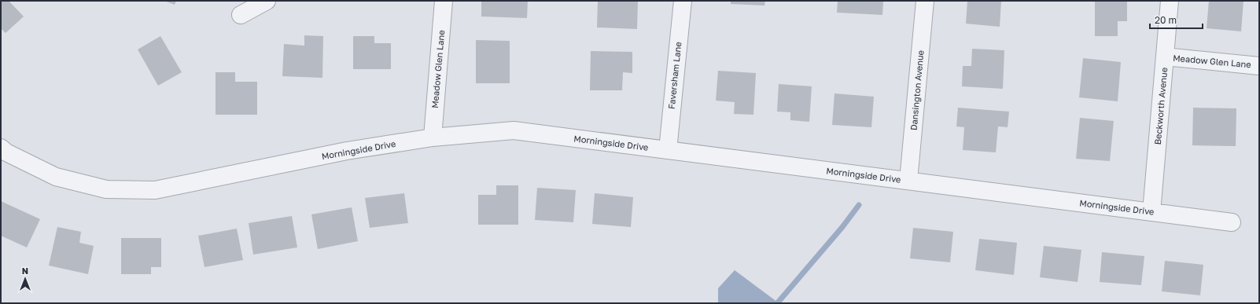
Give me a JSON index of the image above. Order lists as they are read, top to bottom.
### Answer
{
  "streets": {
    "street": [
      "Meadow Glen Lane",
      "Faversham Lane",
      "Dansington Avenue",
      "Beckworth Avenue",
      "Morningside Drive"
    ]
  },
  "crossings": [
    ["Meadow Glen Lane", "Beckworth Avenue"],
    ["Meadow Glen Lane", "Morningside Drive"],
    ["Faversham Lane", "Morningside Drive"],
    ["Dansington Avenue", "Morningside Drive"],
    ["Beckworth Avenue", "Morningside Drive"]
  ],
  "scale_bar": "20 m",
  "north": "top"
}
